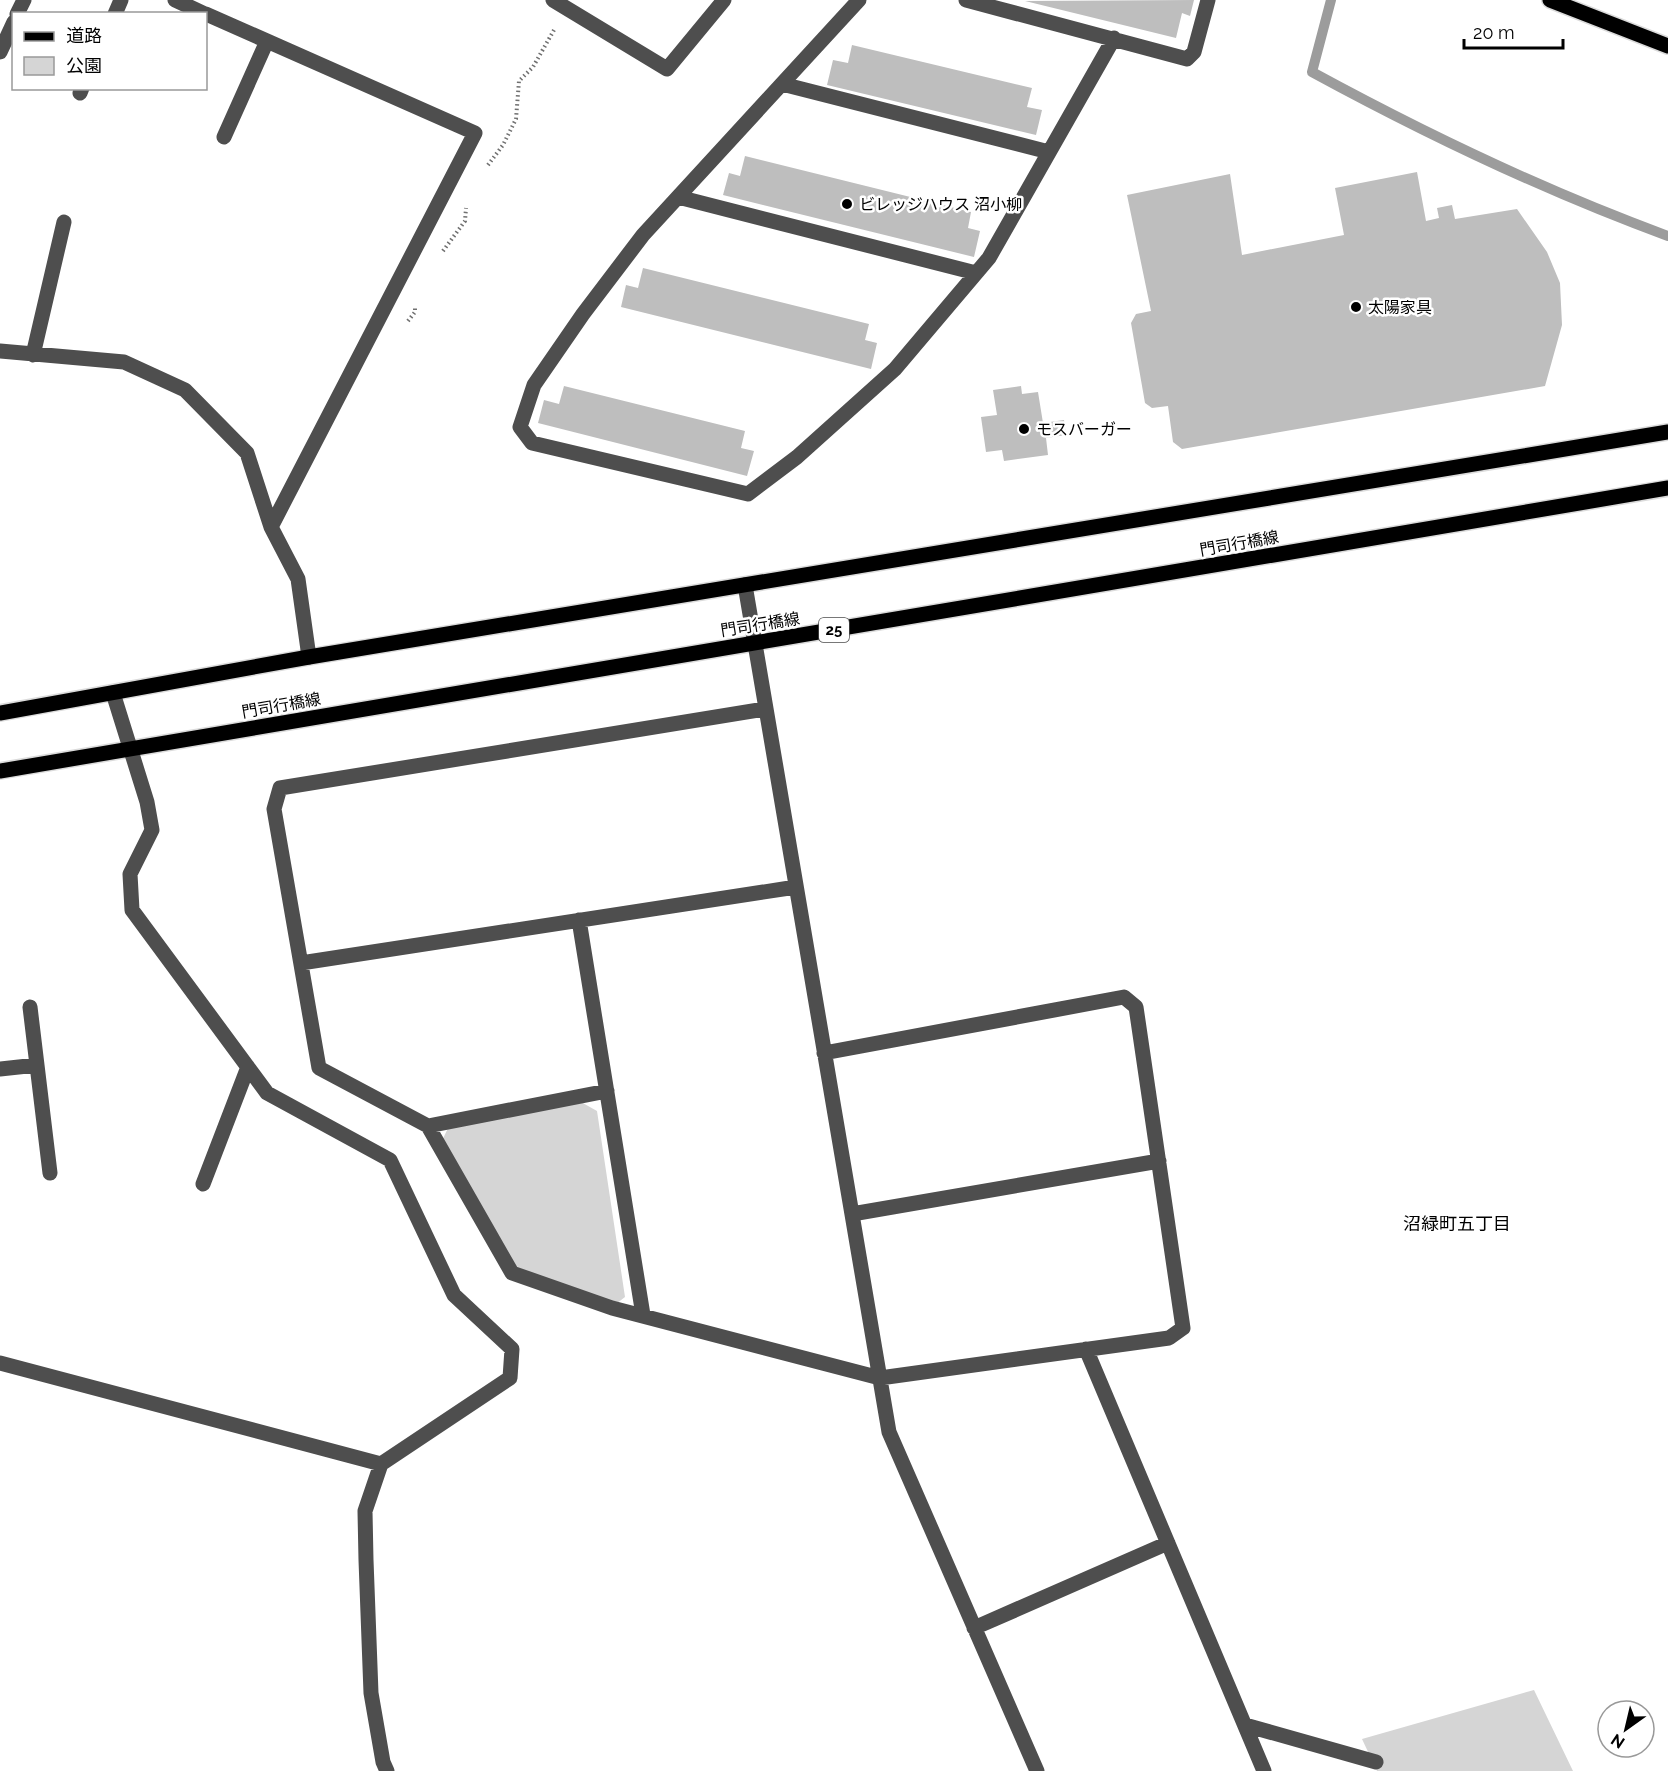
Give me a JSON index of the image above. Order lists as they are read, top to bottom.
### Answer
{
  "streets": {
    "main road": ["門司行橋線", "25"]
  },
  "districts": ["沼緑町五丁目"],
  "places": ["ビレッジハウス 沼小柳", "太陽家具", "モスバーガー"],
  "legend": ["道路", "公園"],
  "scale_bar": "20 m",
  "north": "bottom left"
}
